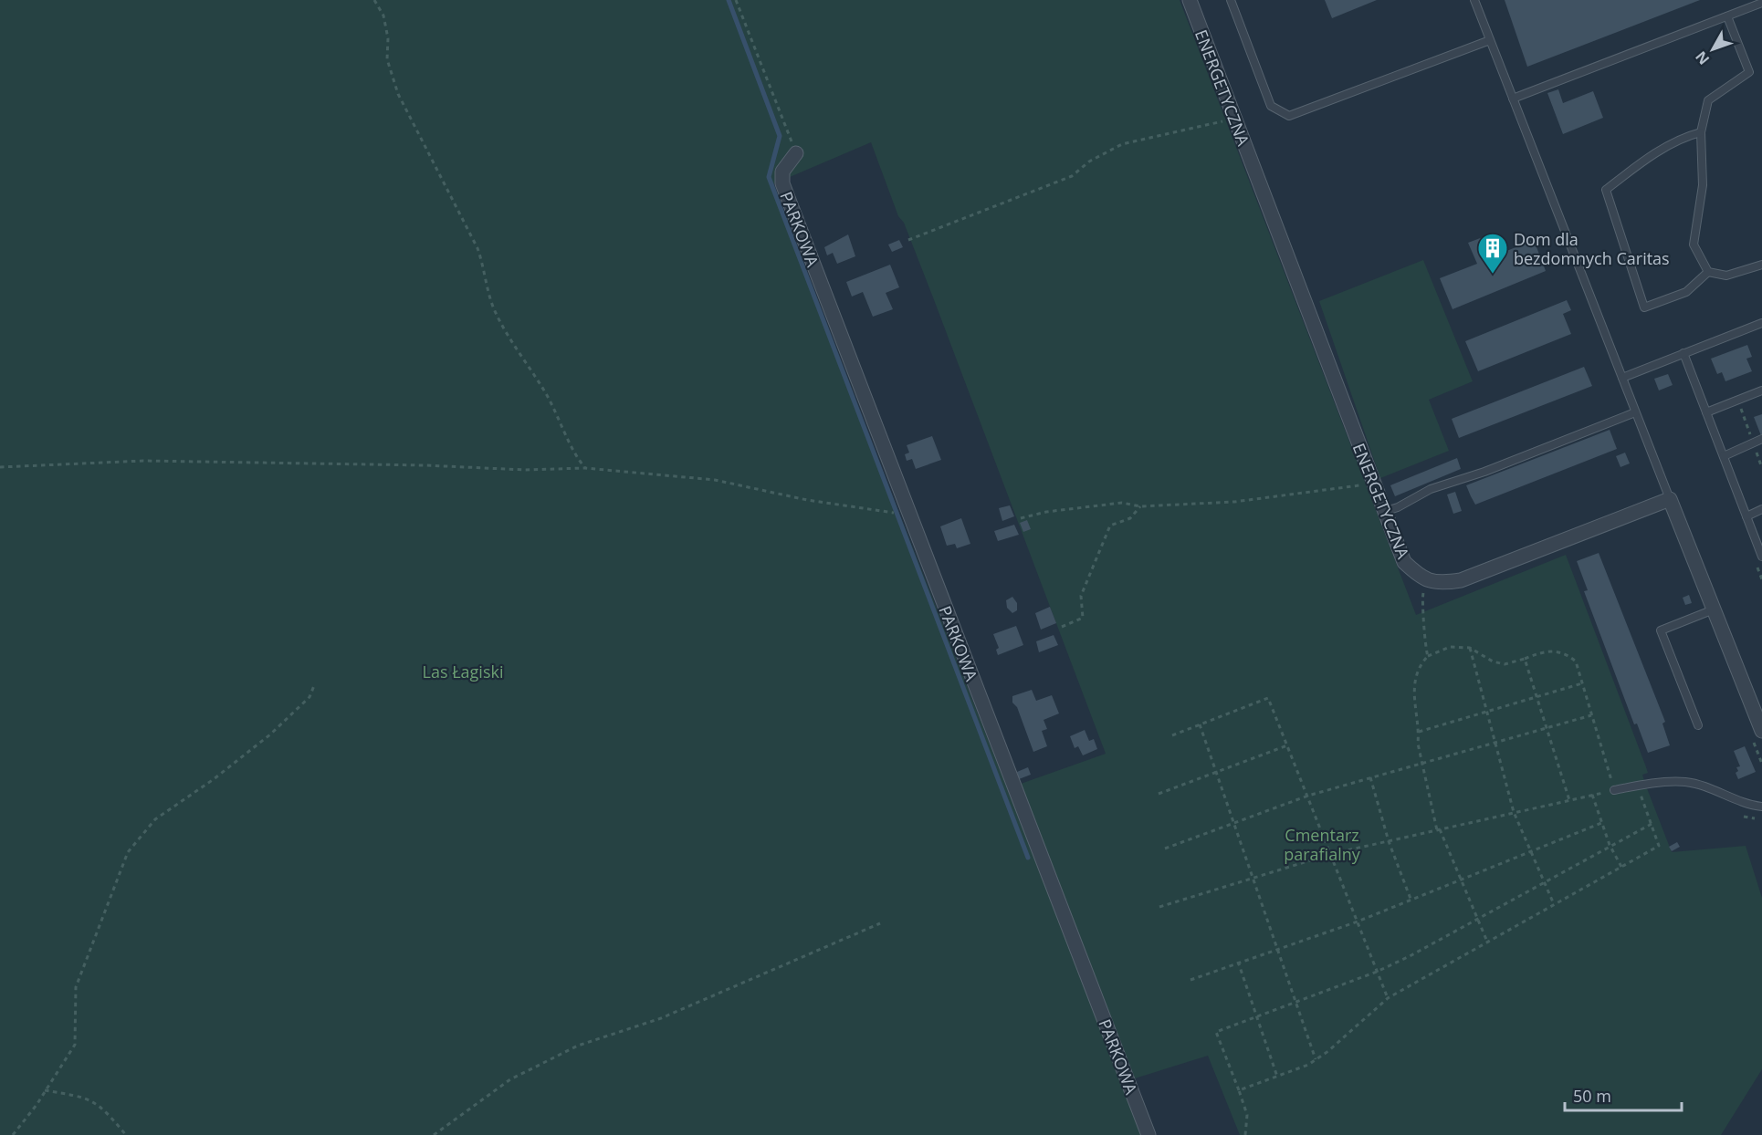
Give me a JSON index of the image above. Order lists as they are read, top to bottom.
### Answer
{
  "streets": {
    "street": ["ENERGETYCZNA", "PARKOWA"]
  },
  "parks": ["Las Łagiski", "Cmentarz parafialny"],
  "places": {
    "building": ["Dom dla bezdomnych Caritas"]
  },
  "scale_bar": "50 m",
  "north": "bottom left"
}
